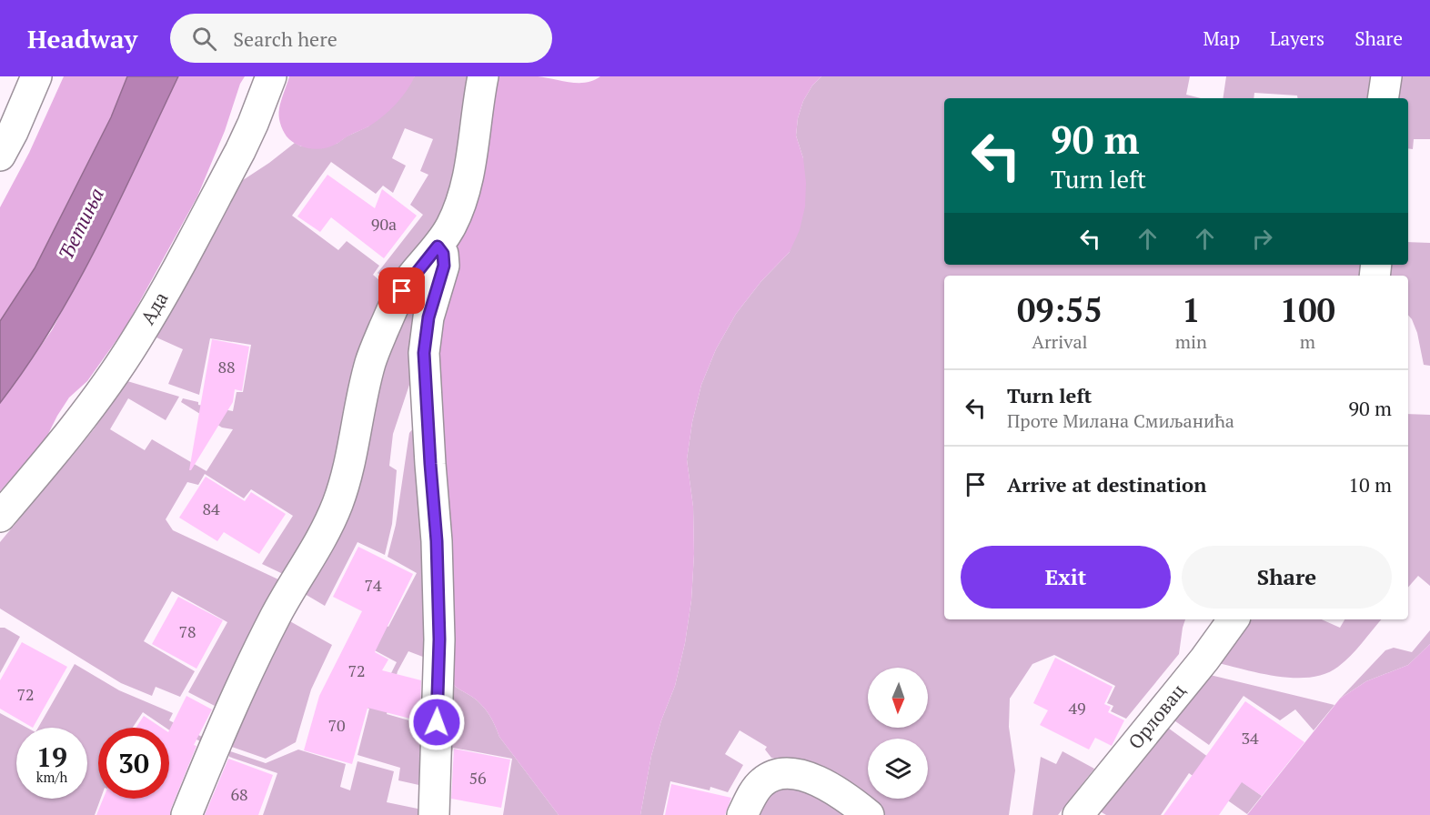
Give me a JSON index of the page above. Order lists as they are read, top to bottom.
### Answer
{
  "streets": {
    "street": ["Ада", "Орловац"]
  },
  "water": ["Ђетиња"],
  "house_numbers": [
    "90a",
    "88",
    "84",
    "74",
    "78",
    "72",
    "72",
    "49",
    "70",
    "34",
    "56",
    "68"
  ],
  "north": "bottom",
  "page": {
    "header": "Headway",
    "search": "Search here",
    "nav": ["Map", "Layers", "Share"],
    "turn": ["90 m", "Turn left"],
    "eta": [
      "09:55",
      "Arrival",
      "1",
      "min",
      "100",
      "m"
    ],
    "list": [
      {
        "name": "Turn left",
        "note": "Проте Милана Смиљанића",
        "value": "90 m"
      },
      {
        "name": "Arrive at destination",
        "value": "10 m"
      }
    ],
    "buttons": ["Exit", "Share"],
    "speed": "19 km/h",
    "limit": "30"
  }
}
